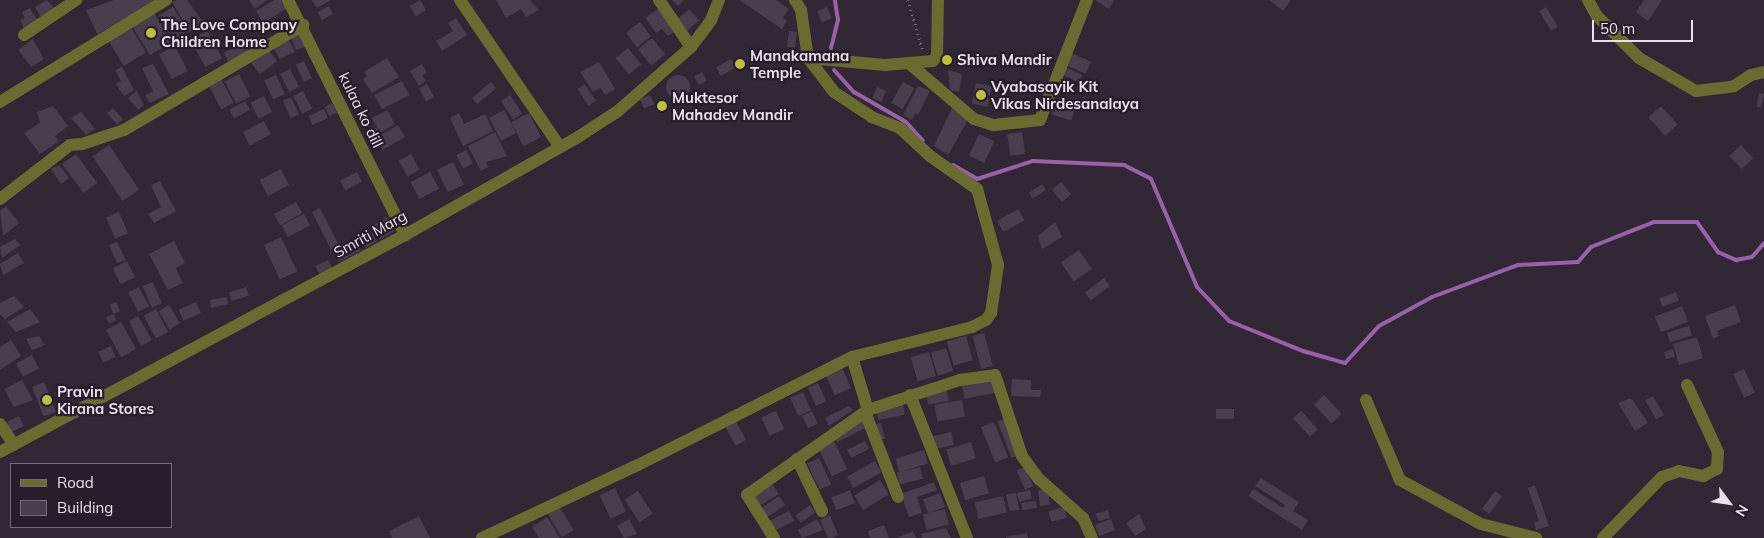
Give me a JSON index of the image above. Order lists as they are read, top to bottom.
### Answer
{
  "streets": {
    "street": ["kulaa ko dill", "Smriti Marg"]
  },
  "crossings": [
    ["kulaa ko dill", "Smriti Marg"]
  ],
  "places": [
    "The Love Company Children Home",
    "Shiva Mandir",
    "Manakamana Temple",
    "Vyabasayik Kit Vikas Nirdesanalaya",
    "Muktesor Mahadev Mandir",
    "Pravin Kirana Stores"
  ],
  "legend": ["Road", "Building"],
  "scale_bar": "50 m",
  "north": "bottom right"
}
